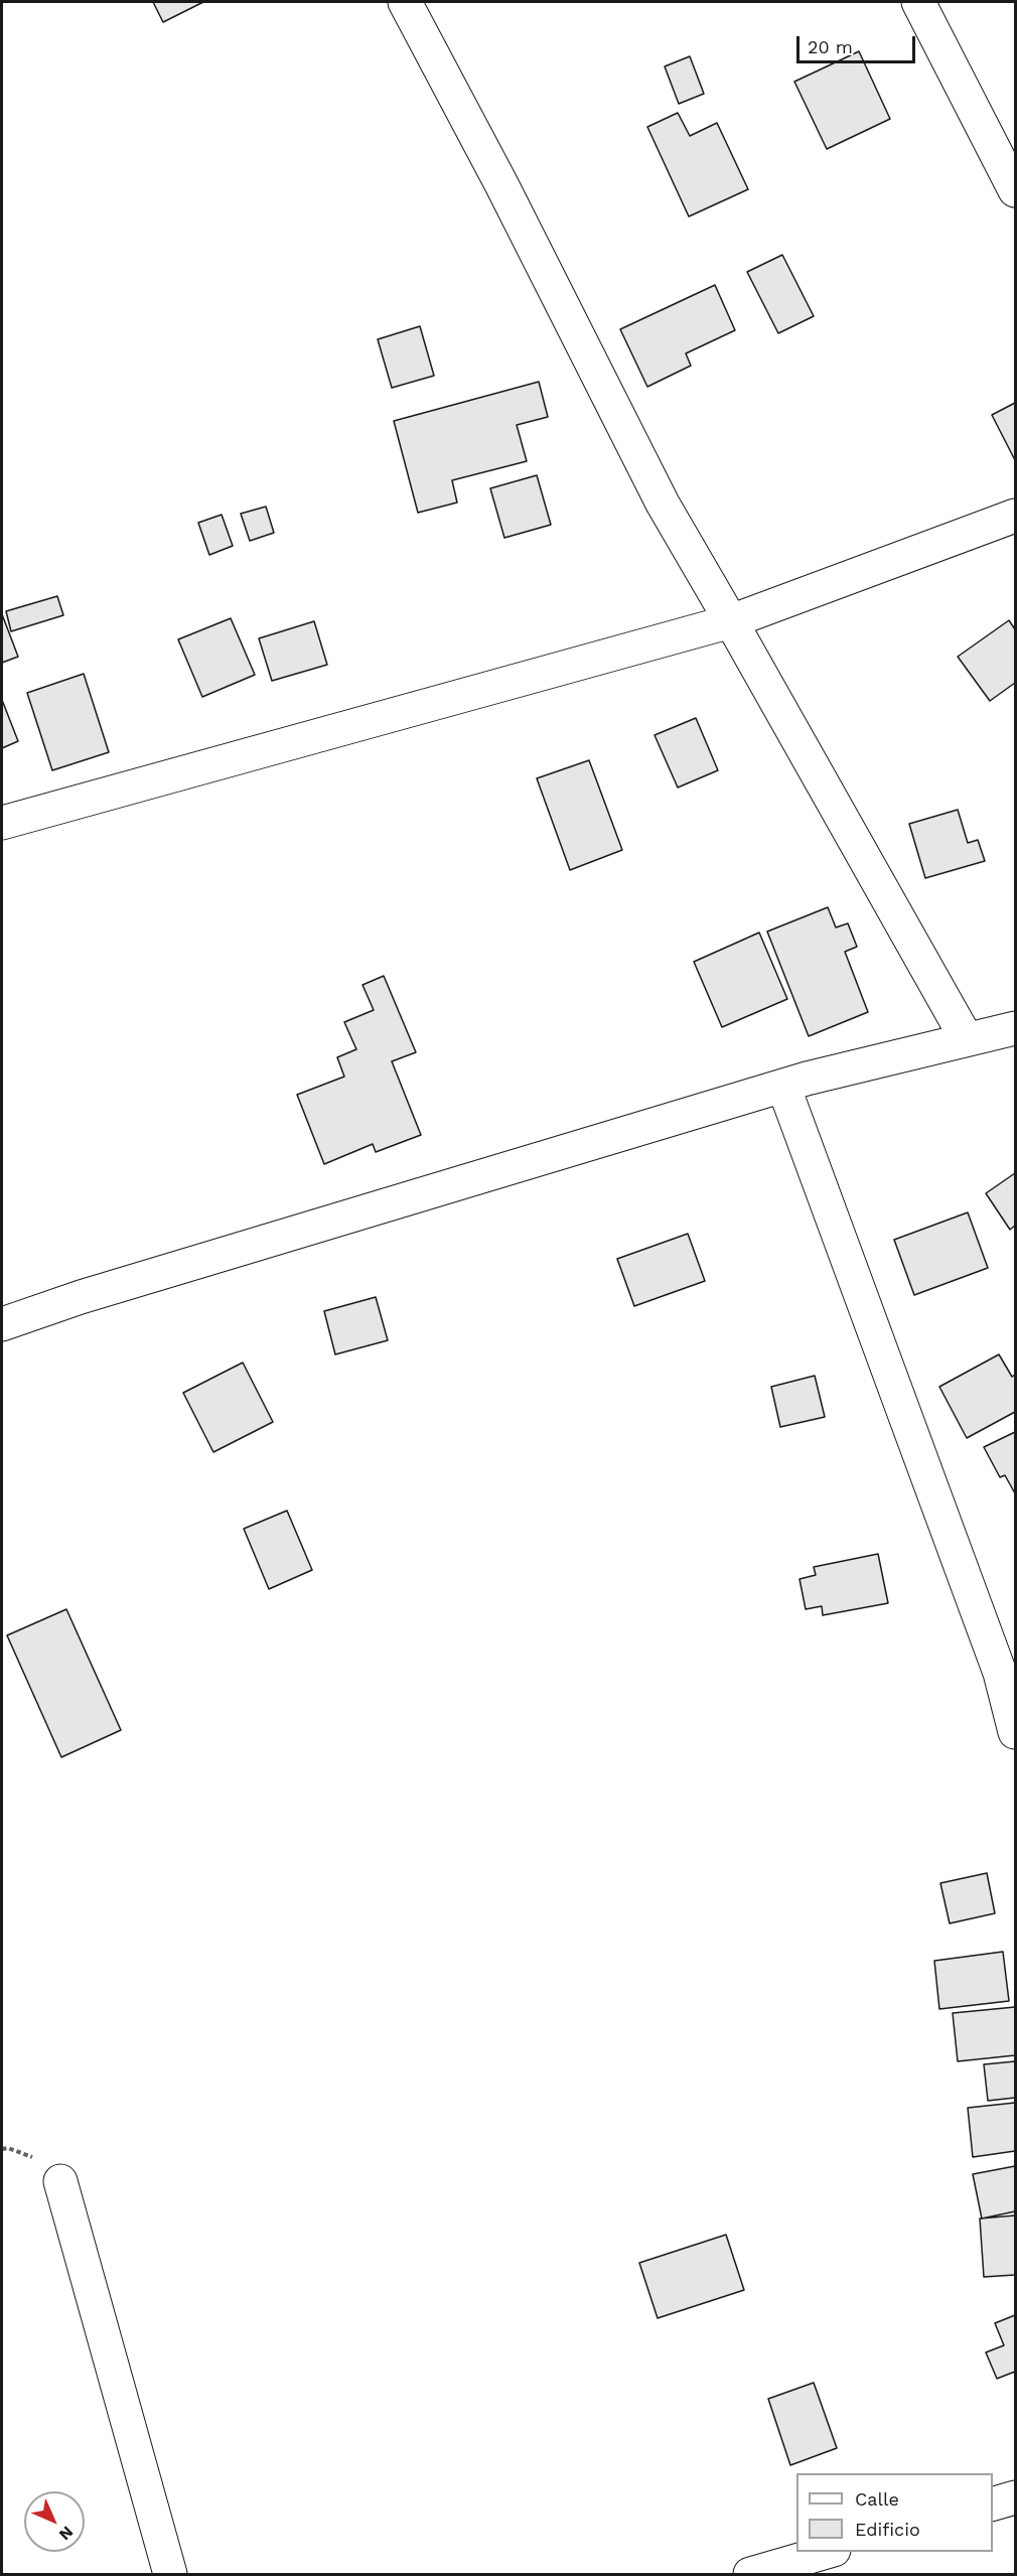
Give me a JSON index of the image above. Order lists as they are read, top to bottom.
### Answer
{
  "legend": ["Calle", "Edificio"],
  "scale_bar": "20 m",
  "north": "bottom right"
}
